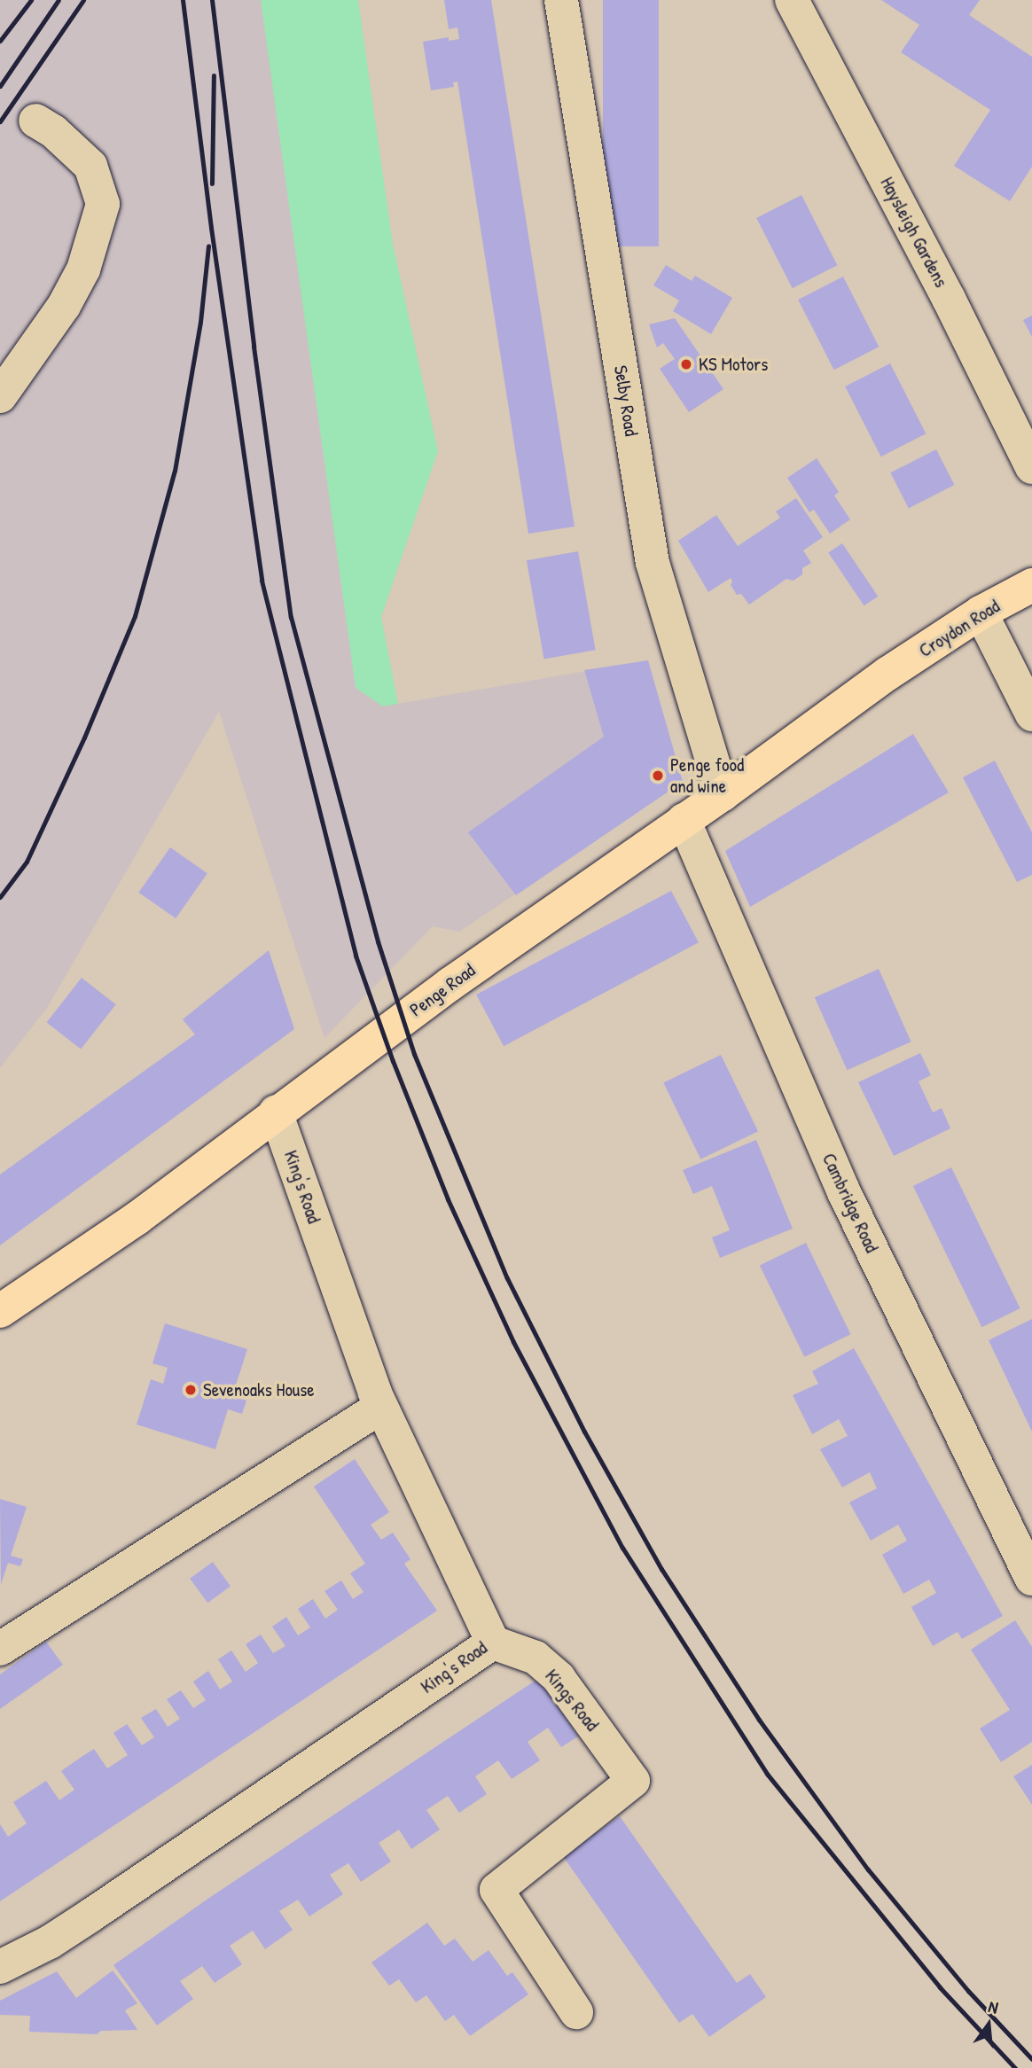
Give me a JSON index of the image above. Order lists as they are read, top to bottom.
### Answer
{
  "streets": {
    "main road": ["Croydon Road", "Penge Road"],
    "street": [
      "Haysleigh Gardens",
      "Selby Road",
      "King's Road",
      "Cambridge Road",
      "Kings Road"
    ]
  },
  "crossings": [
    ["Selby Road", "Penge Road"],
    ["Croydon Road", "Penge Road"],
    ["Penge Road", "King's Road"],
    ["Penge Road", "Cambridge Road"],
    ["King's Road", "Kings Road"]
  ],
  "places": ["KS Motors", "Penge food and wine", "Sevenoaks House"],
  "north": "top"
}
